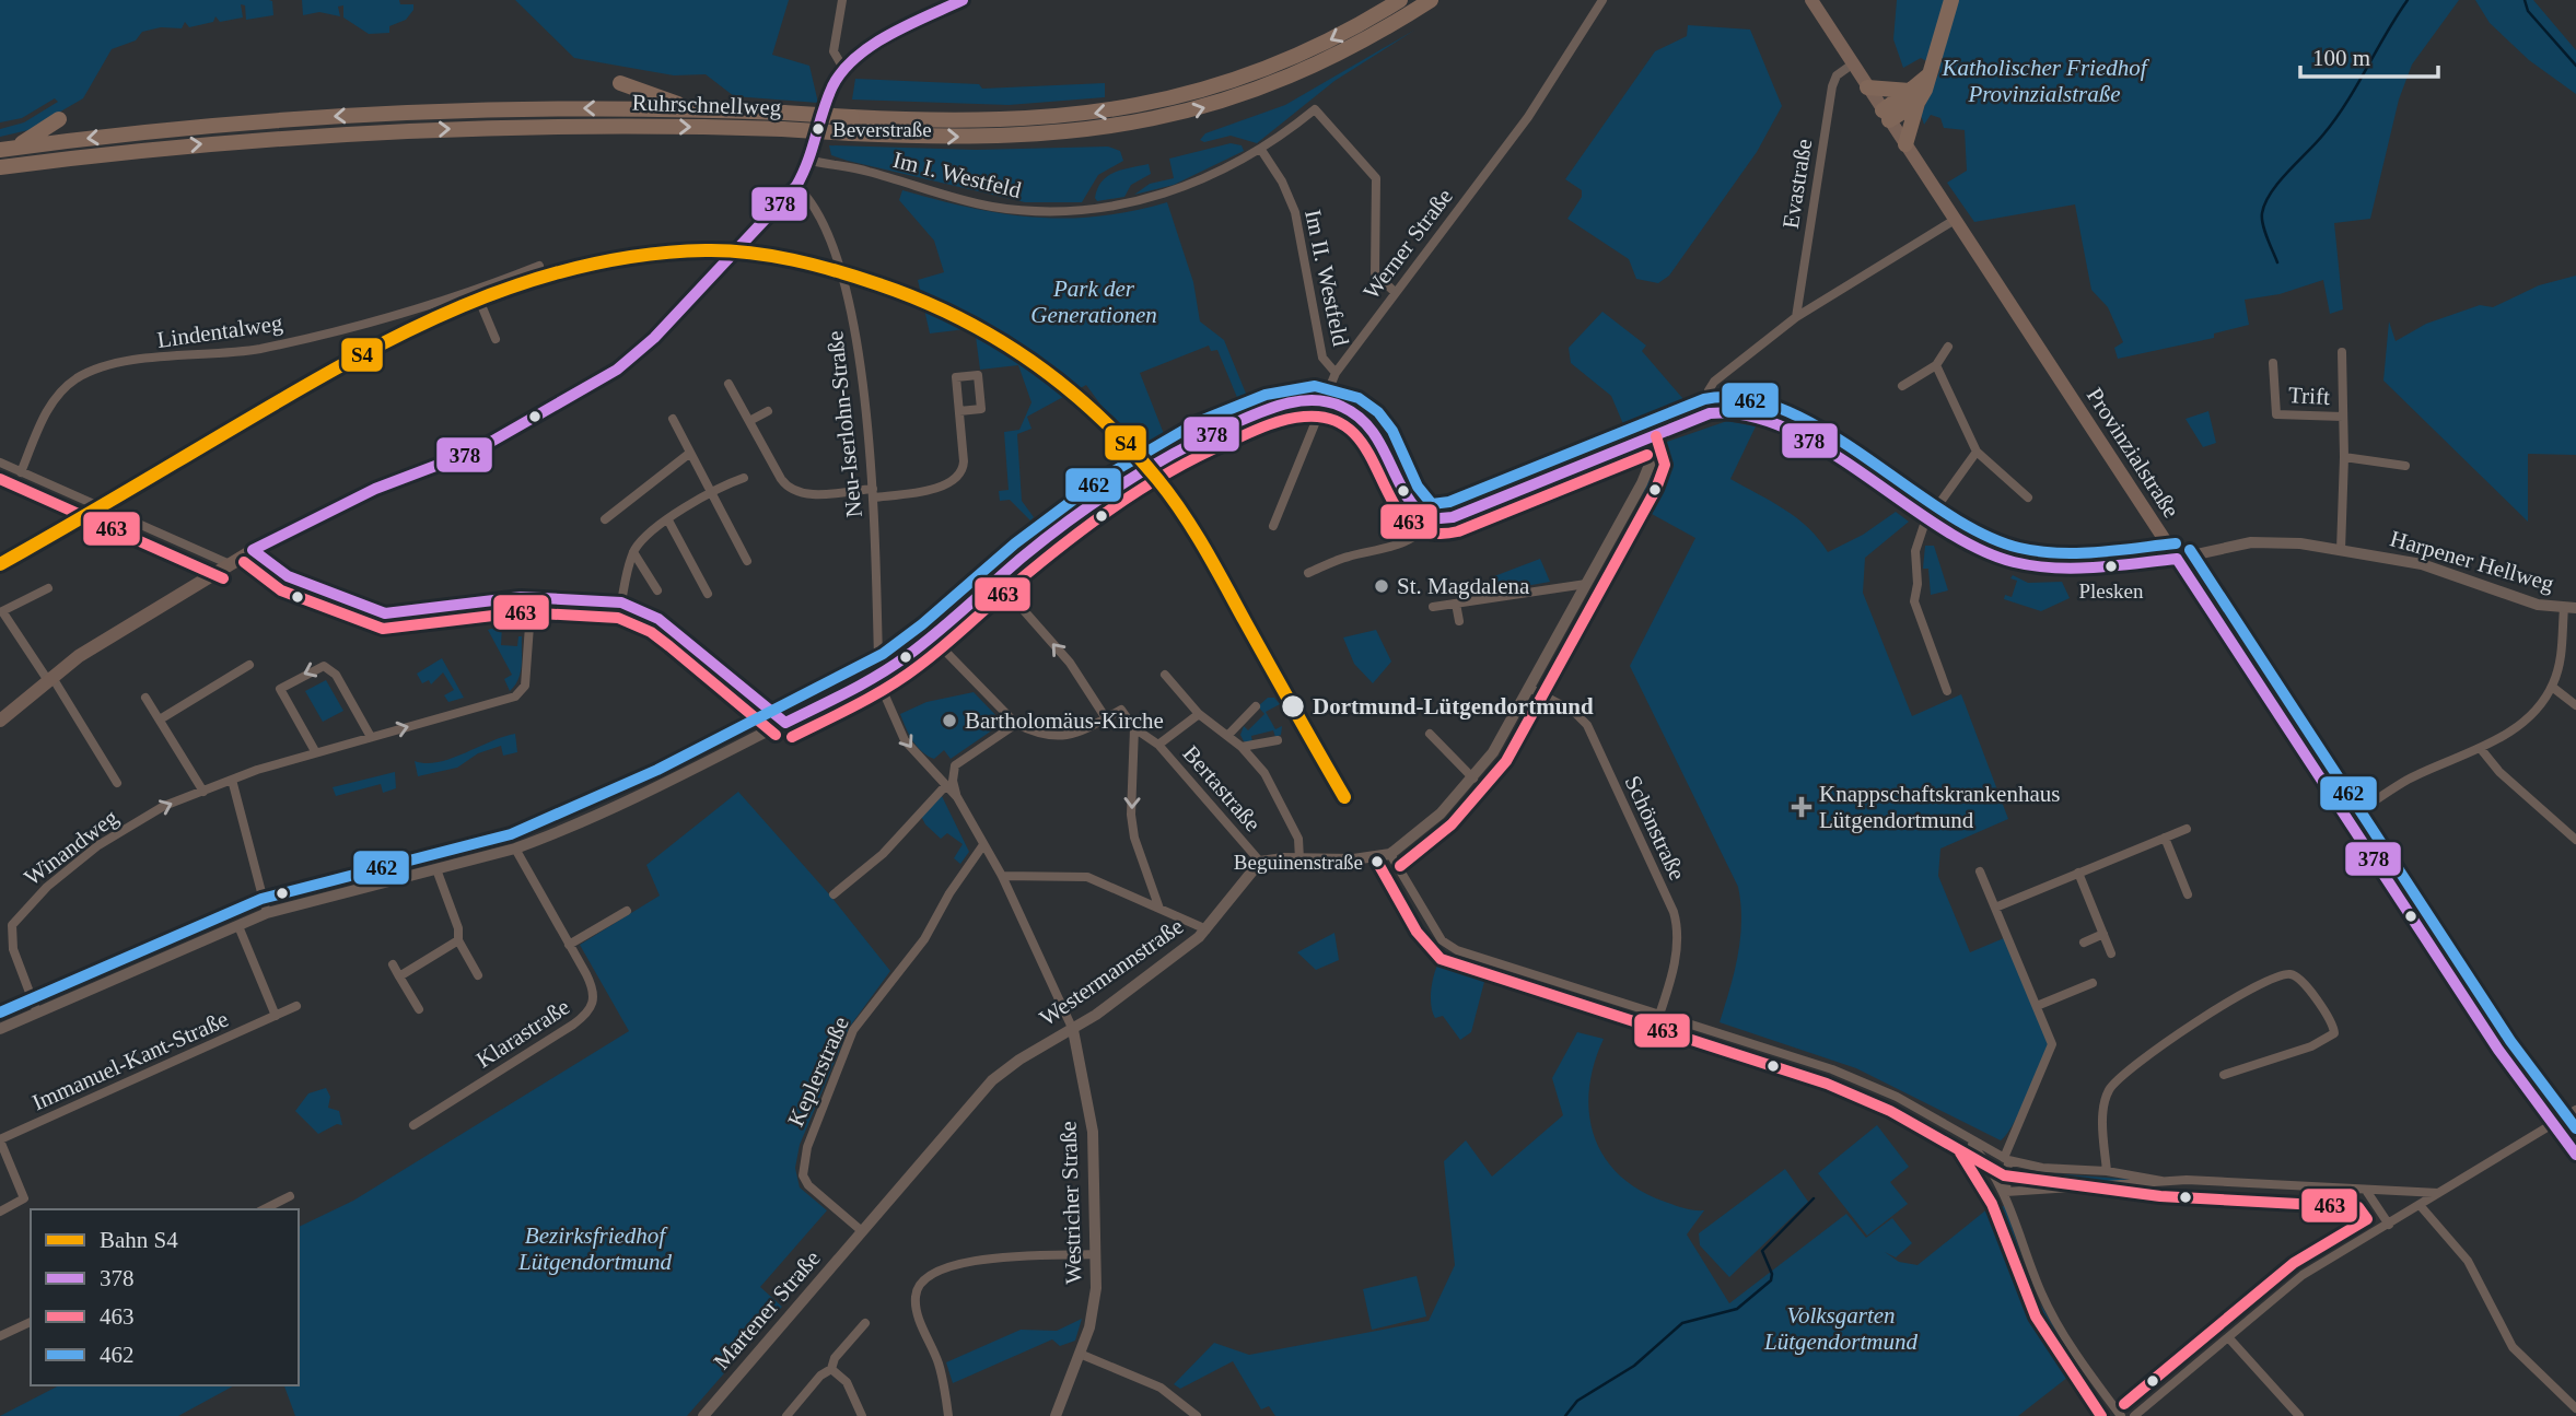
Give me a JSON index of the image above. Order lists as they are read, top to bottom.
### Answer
{
  "streets": {
    "highway": ["Ruhrschnellweg"],
    "main road": ["Provinzialstraße"],
    "street": [
      "Im I. Westfeld",
      "Evastraße",
      "Werner Straße",
      "Im II. Westfeld",
      "Lindentalweg",
      "Trift",
      "Neu-Iserlohn-Straße",
      "Harpener Hellweg",
      "Bertastraße",
      "Schönstraße",
      "Winandweg",
      "Westermannstraße",
      "Klarastraße",
      "Immanuel-Kant-Straße",
      "Keplerstraße",
      "Westricher Straße",
      "Martener Straße"
    ]
  },
  "crossings": [
    ["Im I. Westfeld", "Werner Straße"],
    ["Im I. Westfeld", "Im II. Westfeld"],
    ["Evastraße", "Provinzialstraße"],
    ["Werner Straße", "Im II. Westfeld"],
    ["Neu-Iserlohn-Straße", "Westricher Straße"],
    ["Provinzialstraße", "Harpener Hellweg"],
    ["Bertastraße", "Westermannstraße"],
    ["Westermannstraße", "Keplerstraße"],
    ["Westermannstraße", "Westricher Straße"],
    ["Westermannstraße", "Martener Straße"],
    ["Keplerstraße", "Westricher Straße"],
    ["Keplerstraße", "Martener Straße"]
  ],
  "one_way": ["Winandweg"],
  "parks": [
    "Katholischer Friedhof Provinzialstraße",
    "Park der Generationen",
    "Bezirksfriedhof Lütgendortmund",
    "Volksgarten Lütgendortmund"
  ],
  "places": {
    "other": [
      "Beverstraße",
      "Plesken",
      "St. Magdalena",
      "Dortmund-Lütgendortmund",
      "Bartholomäus-Kirche",
      "Beguinenstraße"
    ],
    "health": ["Knappschaftskrankenhaus Lütgendortmund"]
  },
  "lines": [
    "transit line 378",
    "rail line S4",
    "transit line 462",
    "transit line 463"
  ],
  "legend": [
    "Bahn S4",
    "378",
    "463",
    "462"
  ],
  "scale_bar": "100 m"
}
